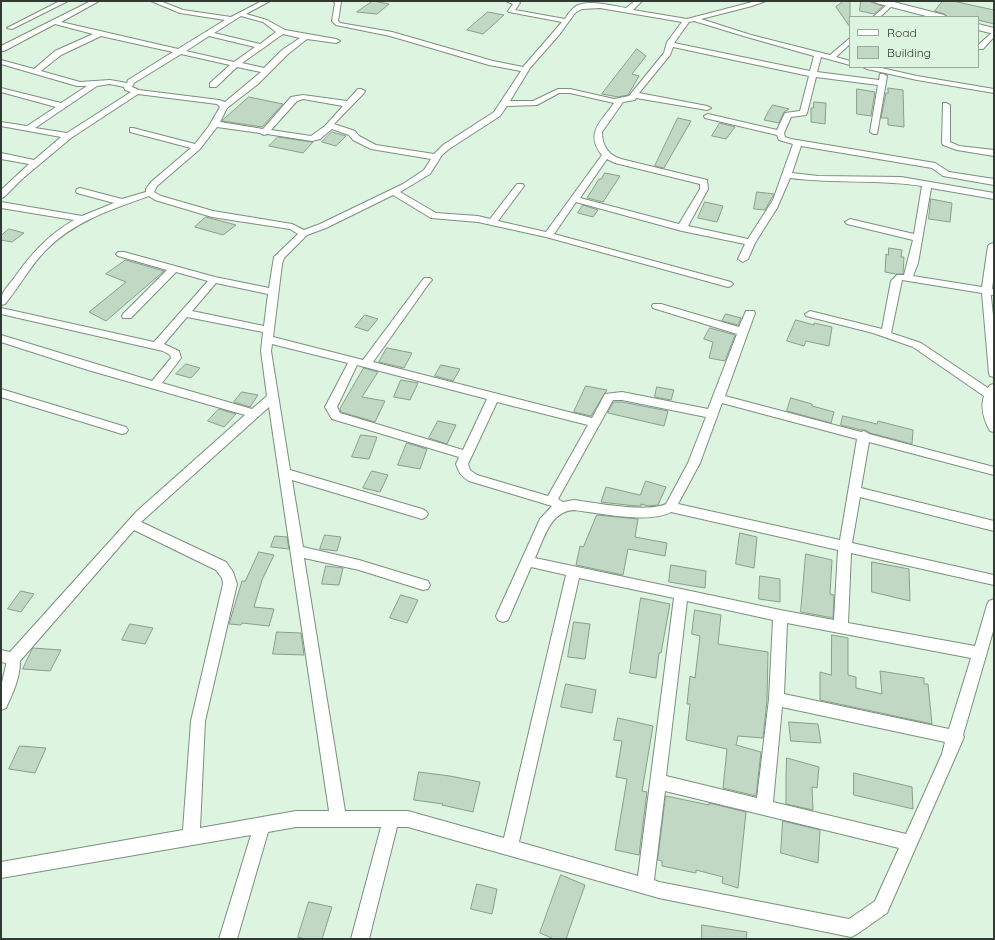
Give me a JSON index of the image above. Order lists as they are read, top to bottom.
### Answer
{
  "legend": ["Road", "Building"]
}
